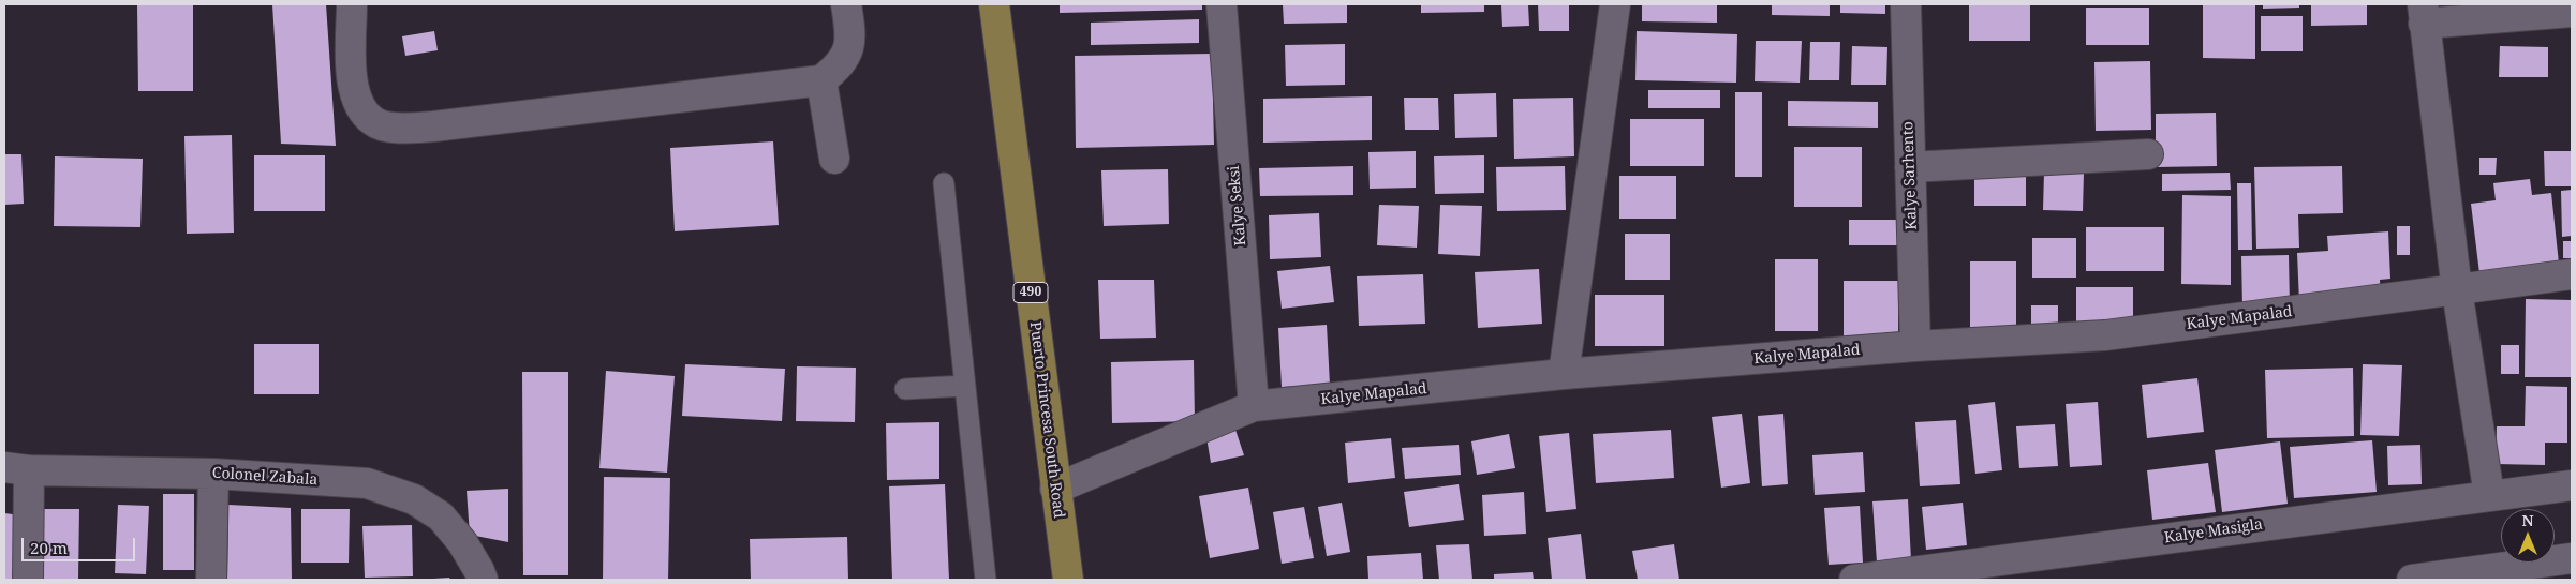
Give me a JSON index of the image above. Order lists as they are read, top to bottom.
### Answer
{
  "streets": {
    "main road": ["490", "Puerto Princesa South Road"],
    "street": [
      "Kalye Sarhento",
      "Kalye Seksi",
      "Kalye Mapalad",
      "Colonel Zabala",
      "Kalye Masigla"
    ]
  },
  "crossings": [
    ["Kalye Sarhento", "Kalye Mapalad"],
    ["Kalye Seksi", "Kalye Mapalad"],
    ["Kalye Mapalad", "Puerto Princesa South Road"]
  ],
  "scale_bar": "20 m",
  "north": "top"
}
